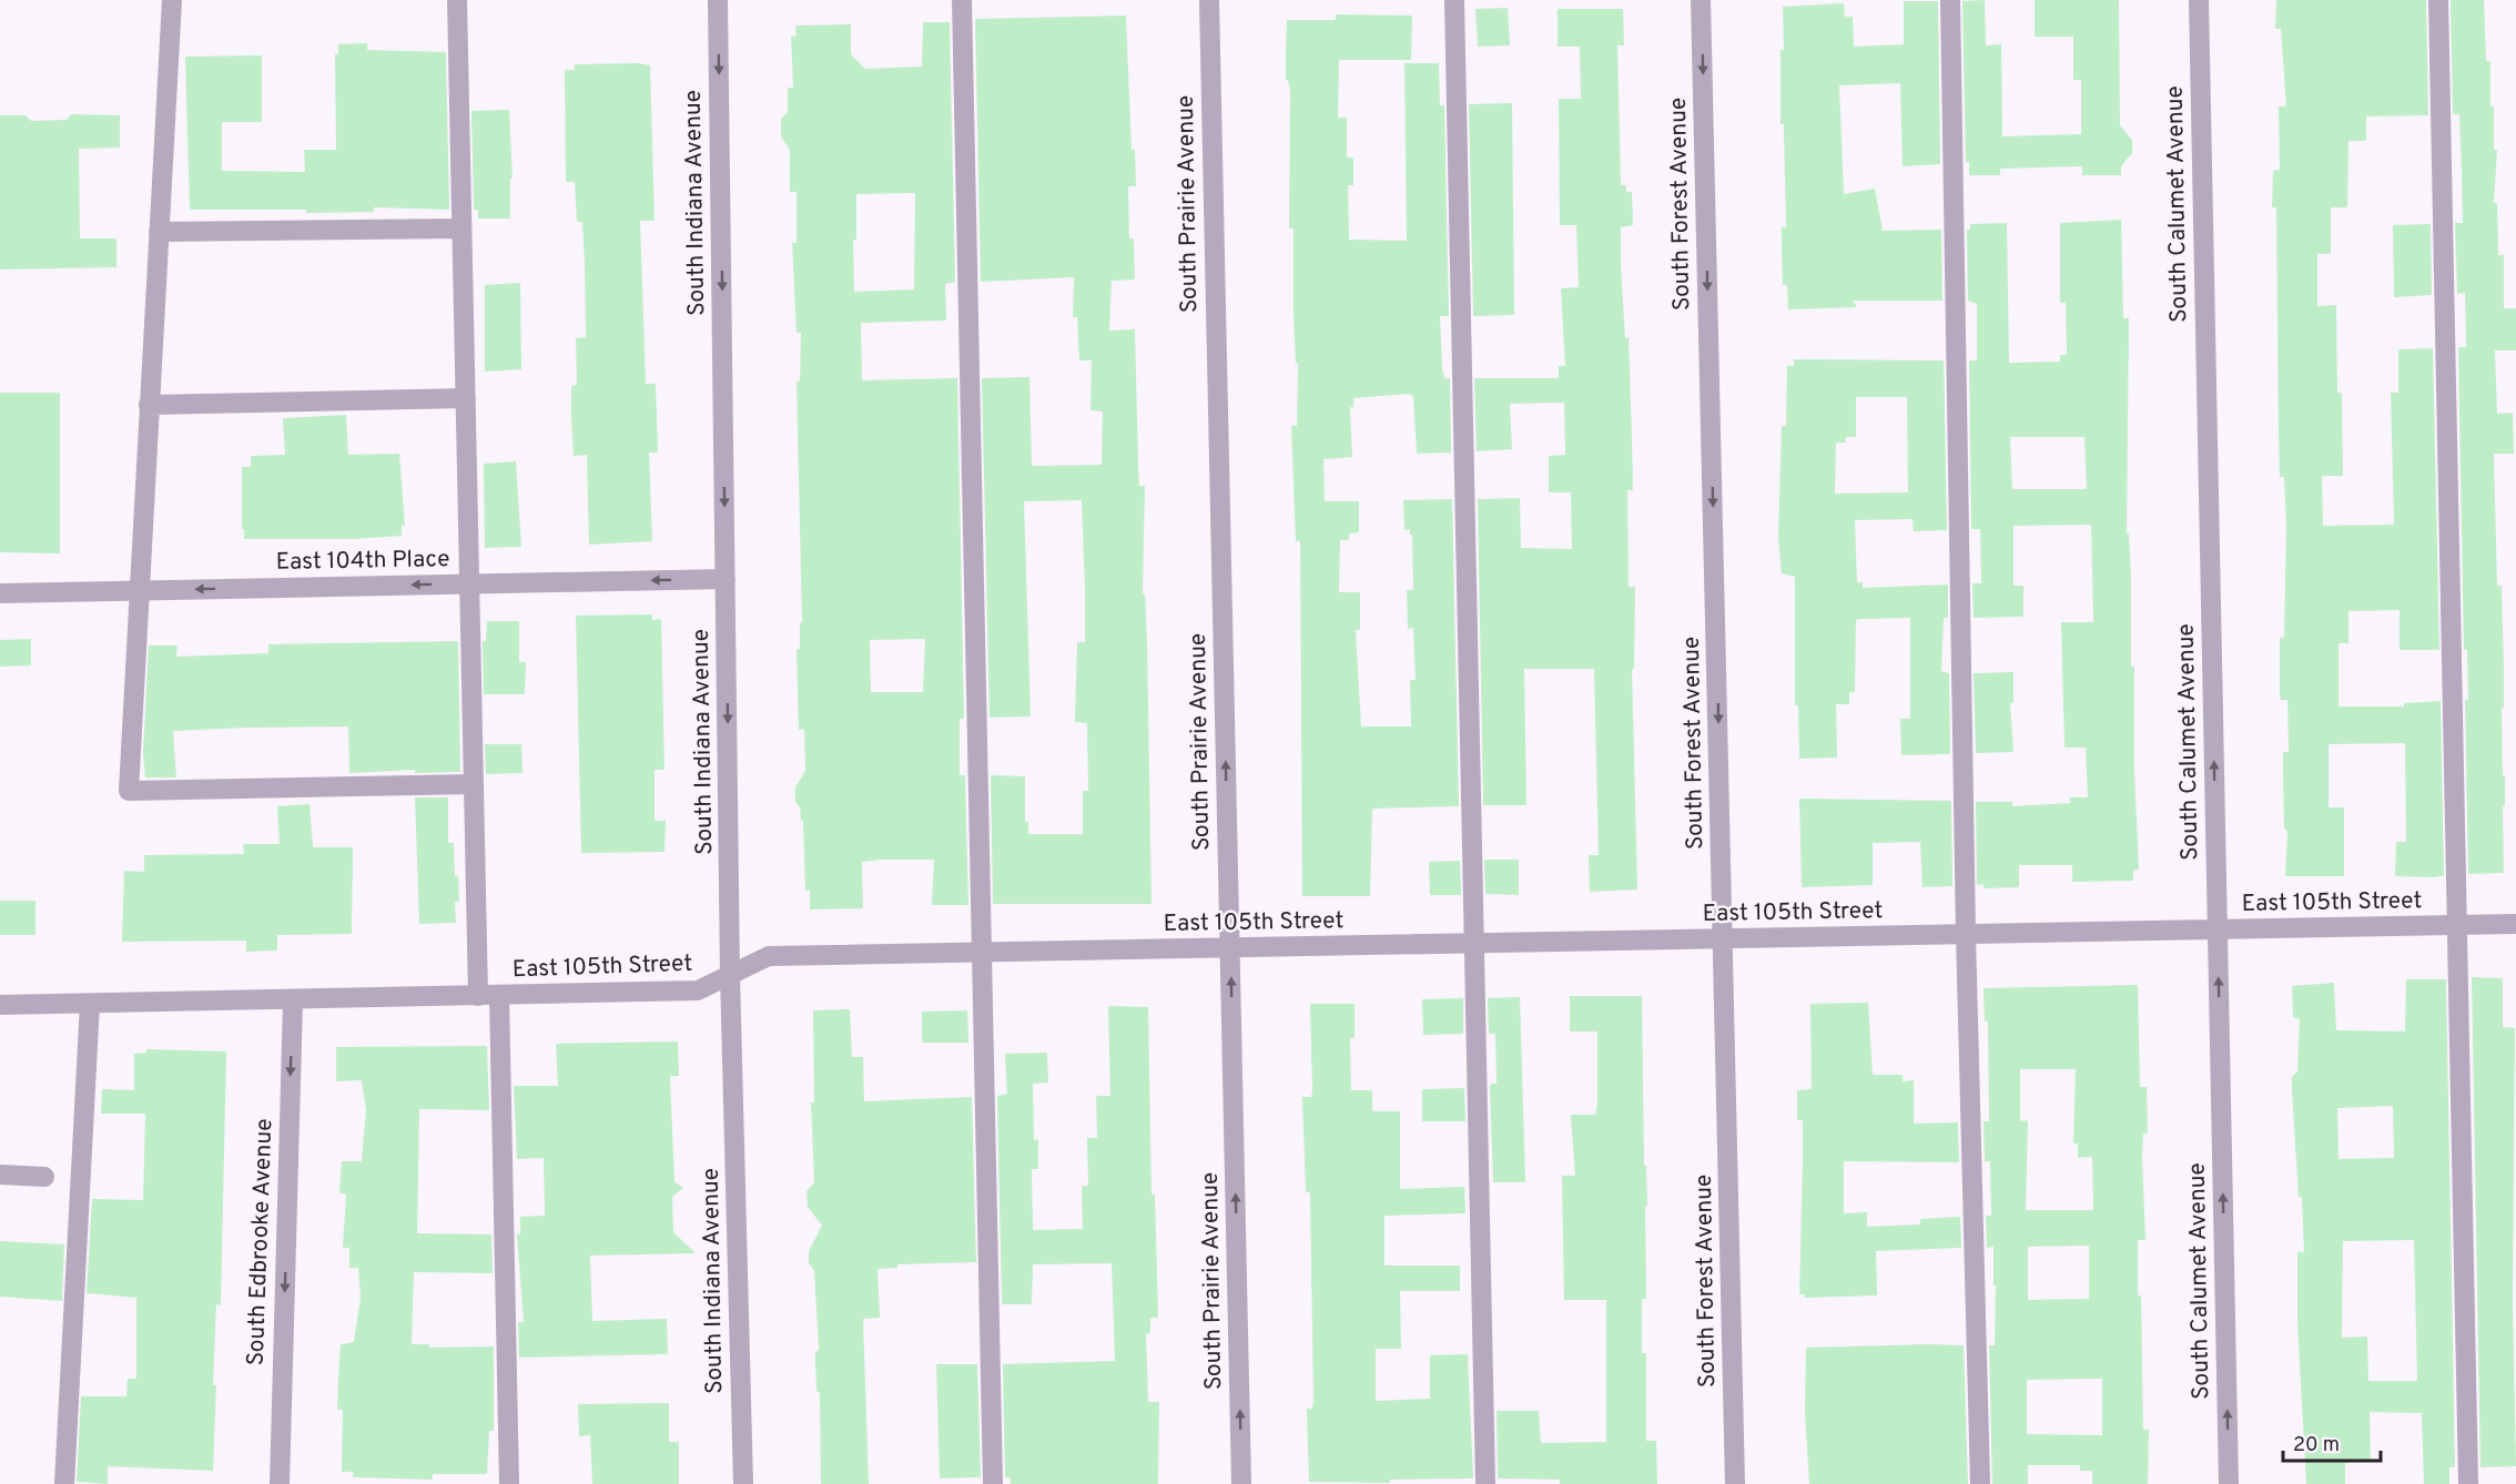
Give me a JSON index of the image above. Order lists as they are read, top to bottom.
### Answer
{
  "streets": {
    "street": [
      "South Indiana Avenue",
      "South Prairie Avenue",
      "South Forest Avenue",
      "South Calumet Avenue",
      "East 104th Place",
      "East 105th Street",
      "South Edbrooke Avenue"
    ]
  },
  "crossings": [
    ["South Indiana Avenue", "East 104th Place"],
    ["South Indiana Avenue", "East 105th Street"],
    ["South Prairie Avenue", "East 105th Street"],
    ["South Forest Avenue", "East 105th Street"],
    ["South Calumet Avenue", "East 105th Street"],
    ["East 105th Street", "South Edbrooke Avenue"]
  ],
  "one_way": [
    "South Indiana Avenue",
    "South Prairie Avenue",
    "South Forest Avenue",
    "South Calumet Avenue",
    "East 104th Place",
    "South Edbrooke Avenue"
  ],
  "scale_bar": "20 m"
}
